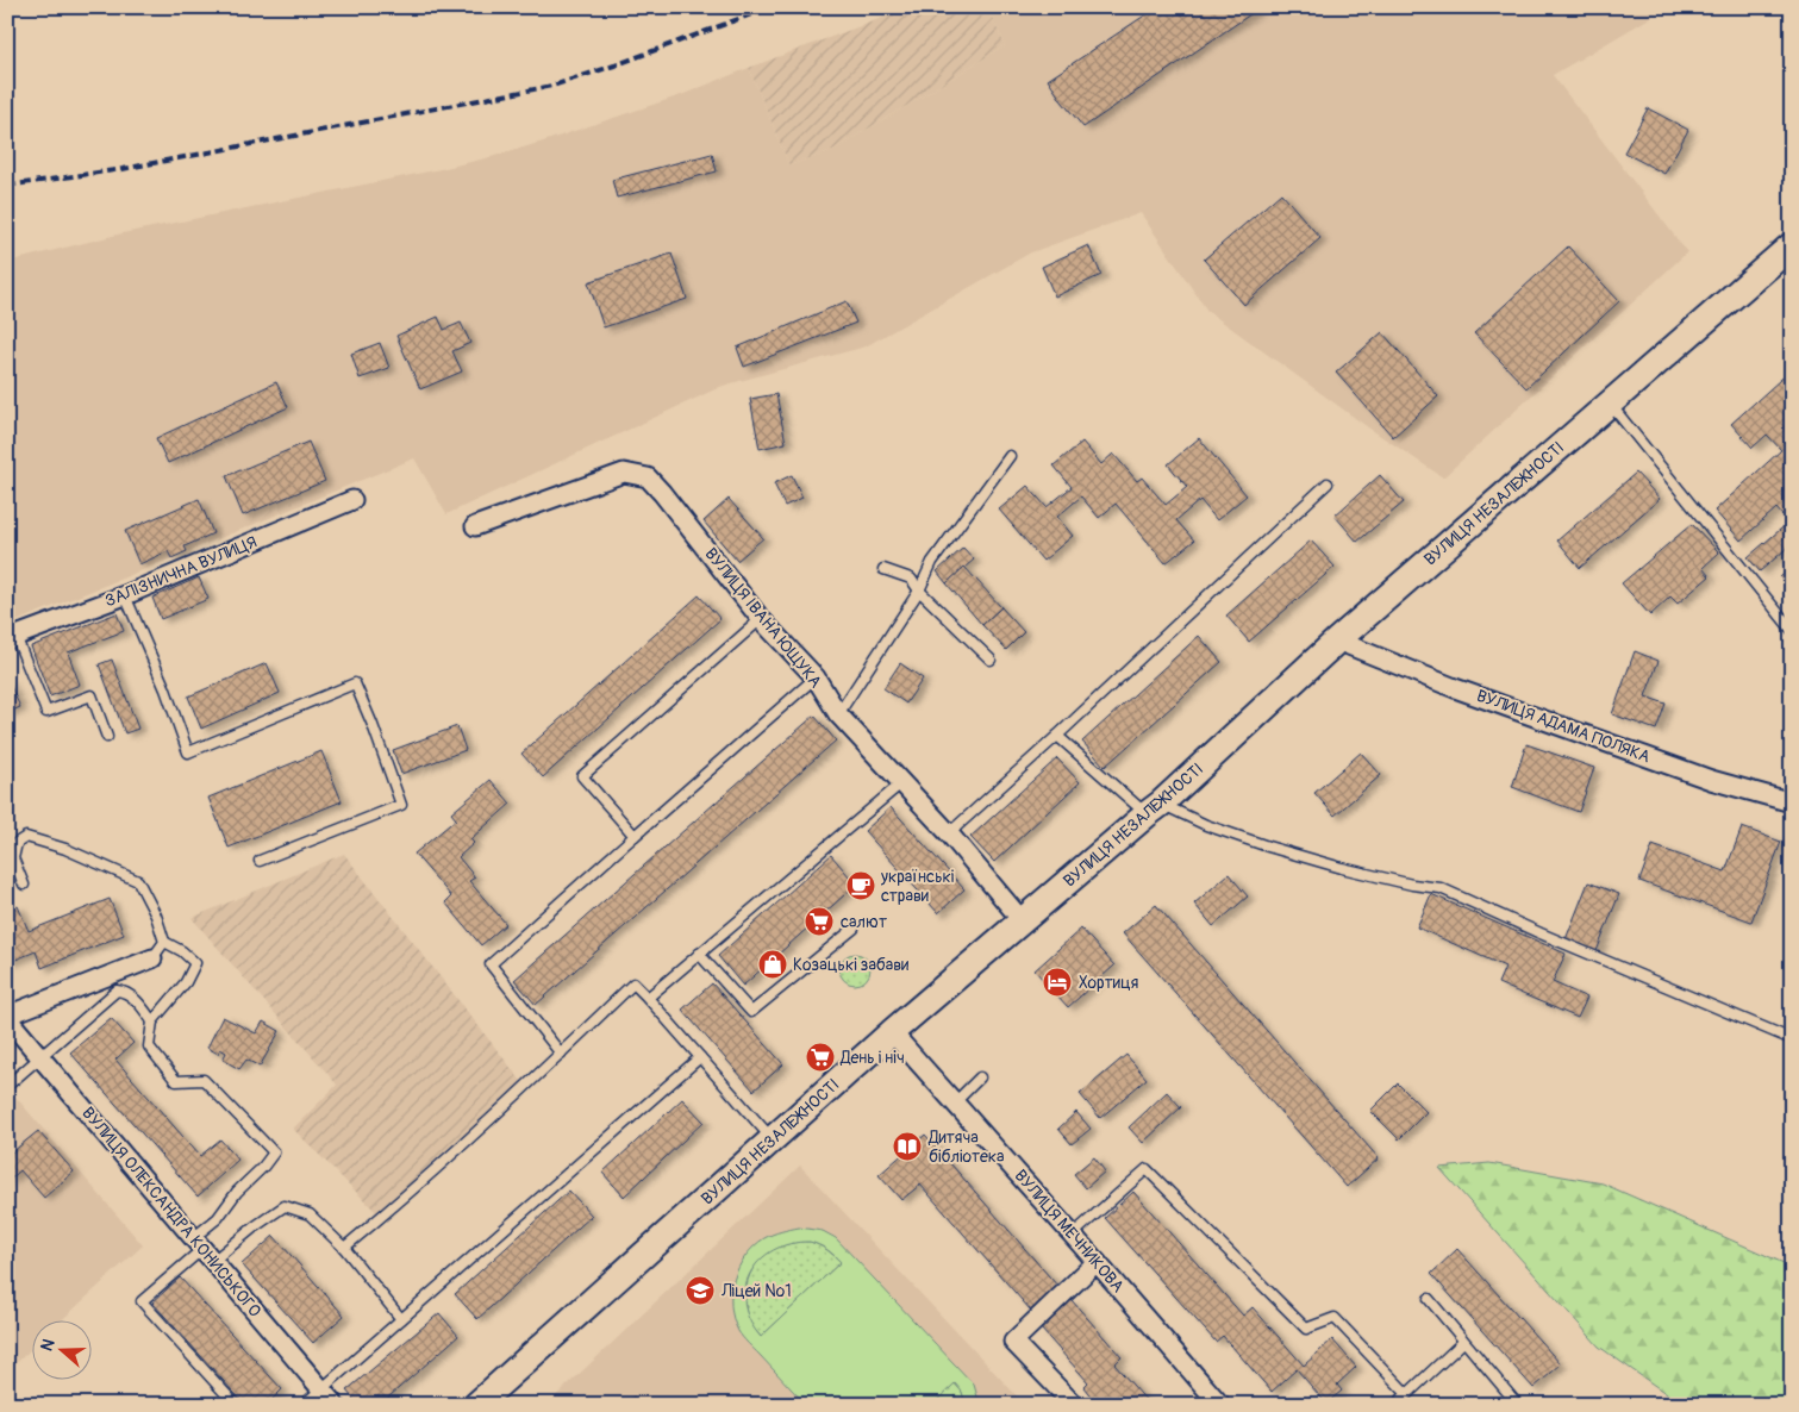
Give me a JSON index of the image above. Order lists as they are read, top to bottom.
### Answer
{
  "streets": {
    "main road": ["ВУЛИЦЯ НЕЗАЛЕЖНОСТІ"],
    "street": [
      "ЗАЛІЗНИЧНА ВУЛИЦЯ",
      "ВУЛИЦЯ ІВАНА ЮЩУКА",
      "ВУЛИЦЯ АДАМА ПОЛЯКА",
      "ВУЛИЦЯ ОЛЕКСАНДРА КОНИСЬКОГО",
      "ВУЛИЦЯ МЕЧНИКОВА"
    ]
  },
  "crossings": [
    ["ВУЛИЦЯ НЕЗАЛЕЖНОСТІ", "ВУЛИЦЯ ІВАНА ЮЩУКА"],
    ["ВУЛИЦЯ НЕЗАЛЕЖНОСТІ", "ВУЛИЦЯ АДАМА ПОЛЯКА"],
    ["ВУЛИЦЯ НЕЗАЛЕЖНОСТІ", "ВУЛИЦЯ МЕЧНИКОВА"]
  ],
  "places": {
    "cafe": ["українські страви"],
    "supermarket": ["салют", "День і ніч"],
    "shop": ["Козацькі забави"],
    "hotel": ["Хортиця"],
    "library": ["Дитяча бібліотека"],
    "school or university": ["Ліцей №1"]
  },
  "north": "left"
}
